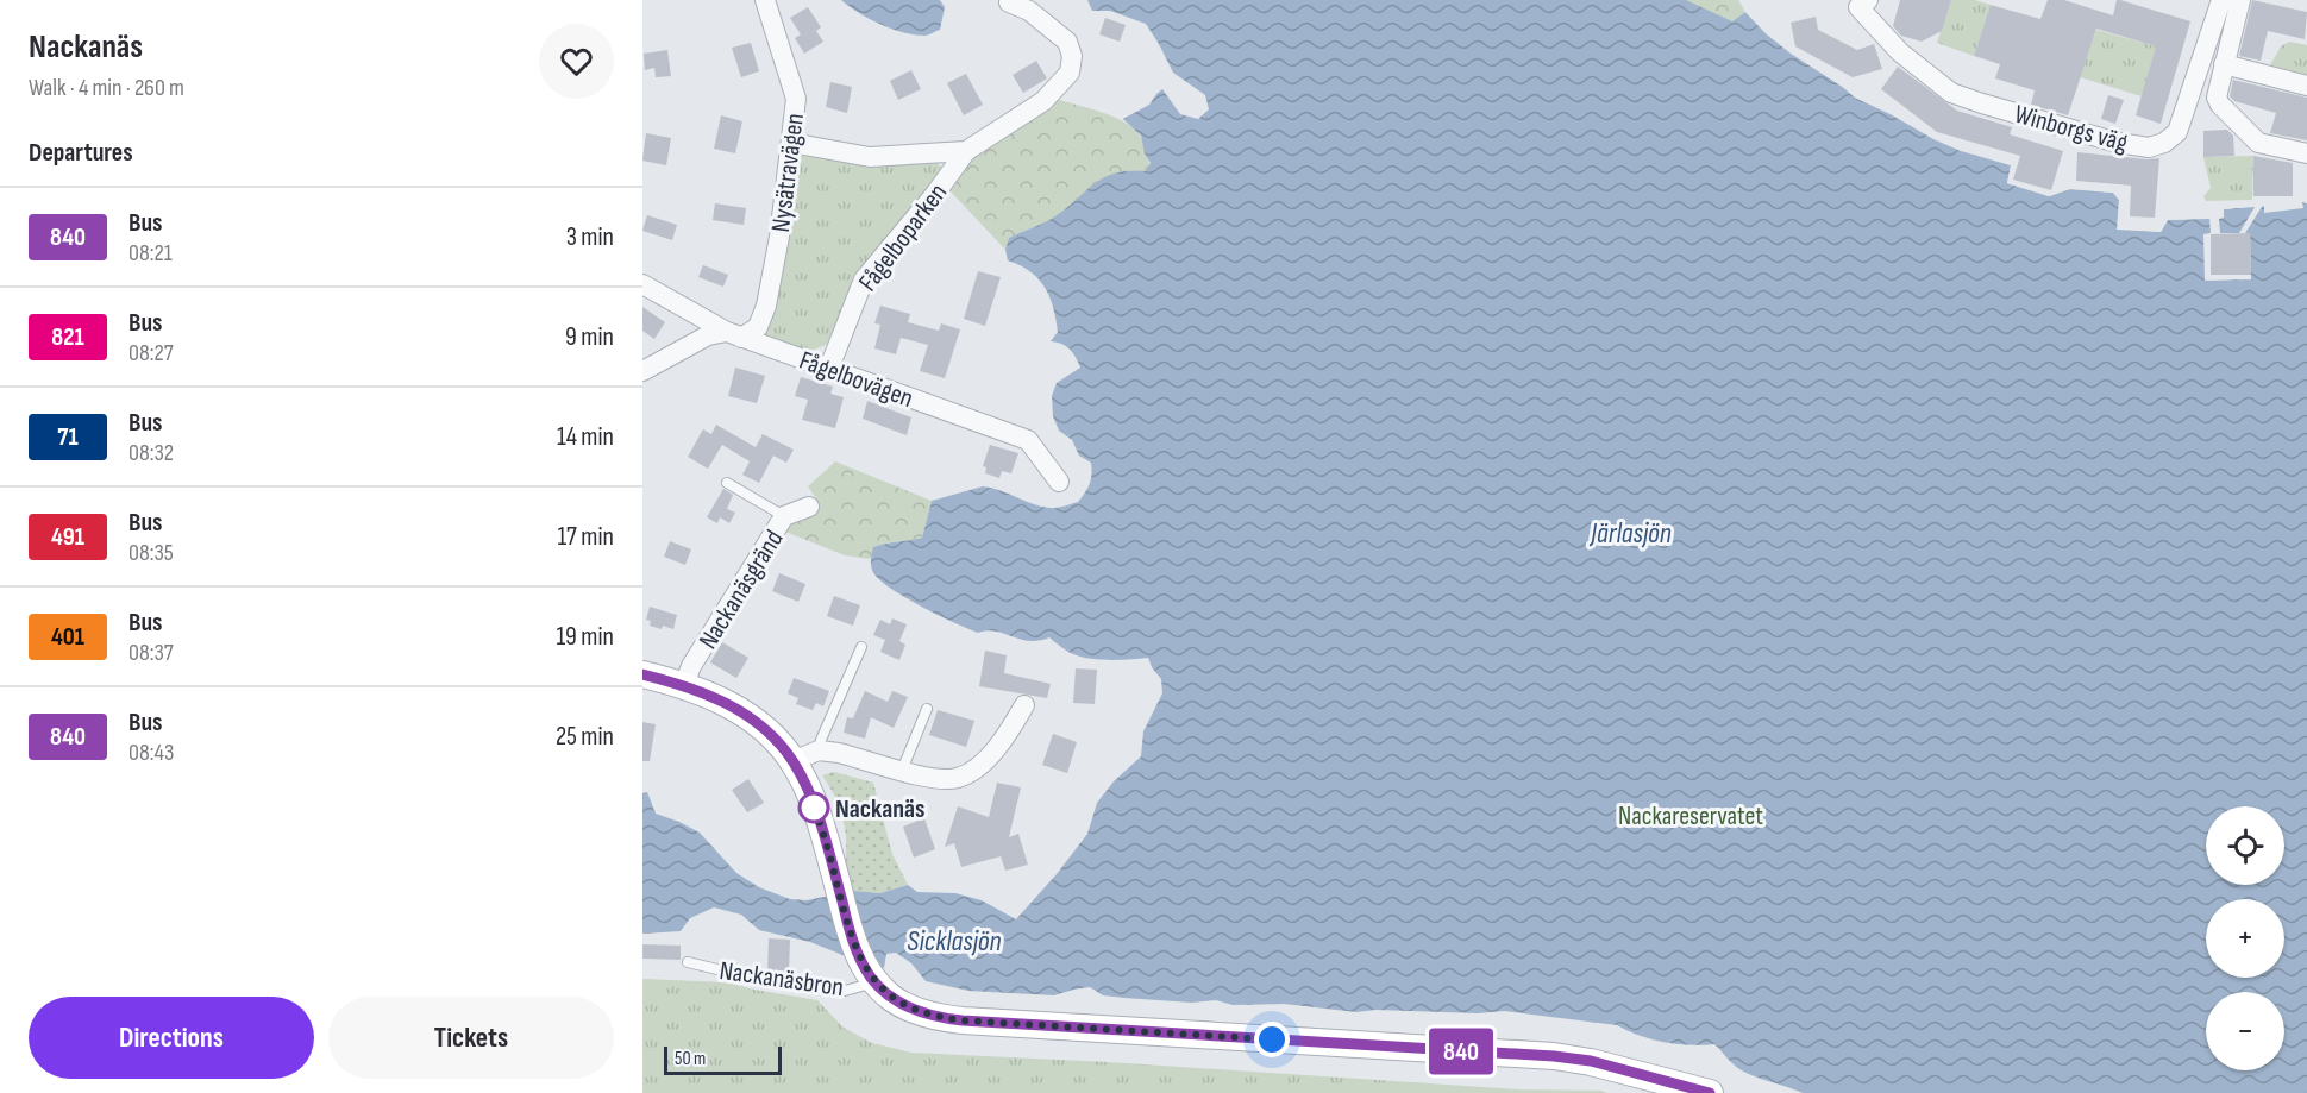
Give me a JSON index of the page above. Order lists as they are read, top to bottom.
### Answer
{
  "streets": {
    "street": [
      "Winborgs väg",
      "Nysätravägen",
      "Fågelboparken",
      "Fågelbovägen",
      "Nackanäsgränd"
    ],
    "lane": ["Nackanäsbron"]
  },
  "crossings": [
    ["Nysätravägen", "Fågelboparken"],
    ["Nysätravägen", "Fågelbovägen"],
    ["Fågelboparken", "Fågelbovägen"]
  ],
  "water": ["Järlasjön", "Sicklasjön"],
  "parks": ["Nackareservatet"],
  "places": ["Nackanäs"],
  "lines": ["bus line 840"],
  "scale_bar": "50 m",
  "page": {
    "heading": [
      ["Nackanäs", "Walk · 4 min · 260 m"],
      "Departures"
    ],
    "on_map": "840",
    "list": [
      {
        "mark": "840",
        "name": "Bus",
        "note": "08:21",
        "value": "3 min"
      },
      {
        "mark": "821",
        "name": "Bus",
        "note": "08:27",
        "value": "9 min"
      },
      {
        "mark": "71",
        "name": "Bus",
        "note": "08:32",
        "value": "14 min"
      },
      {
        "mark": "491",
        "name": "Bus",
        "note": "08:35",
        "value": "17 min"
      },
      {
        "mark": "401",
        "name": "Bus",
        "note": "08:37",
        "value": "19 min"
      },
      {
        "mark": "840",
        "name": "Bus",
        "note": "08:43",
        "value": "25 min"
      }
    ],
    "map_buttons": ["+", "−"],
    "buttons": ["Directions", "Tickets"],
    "scale": "50 m"
  }
}
